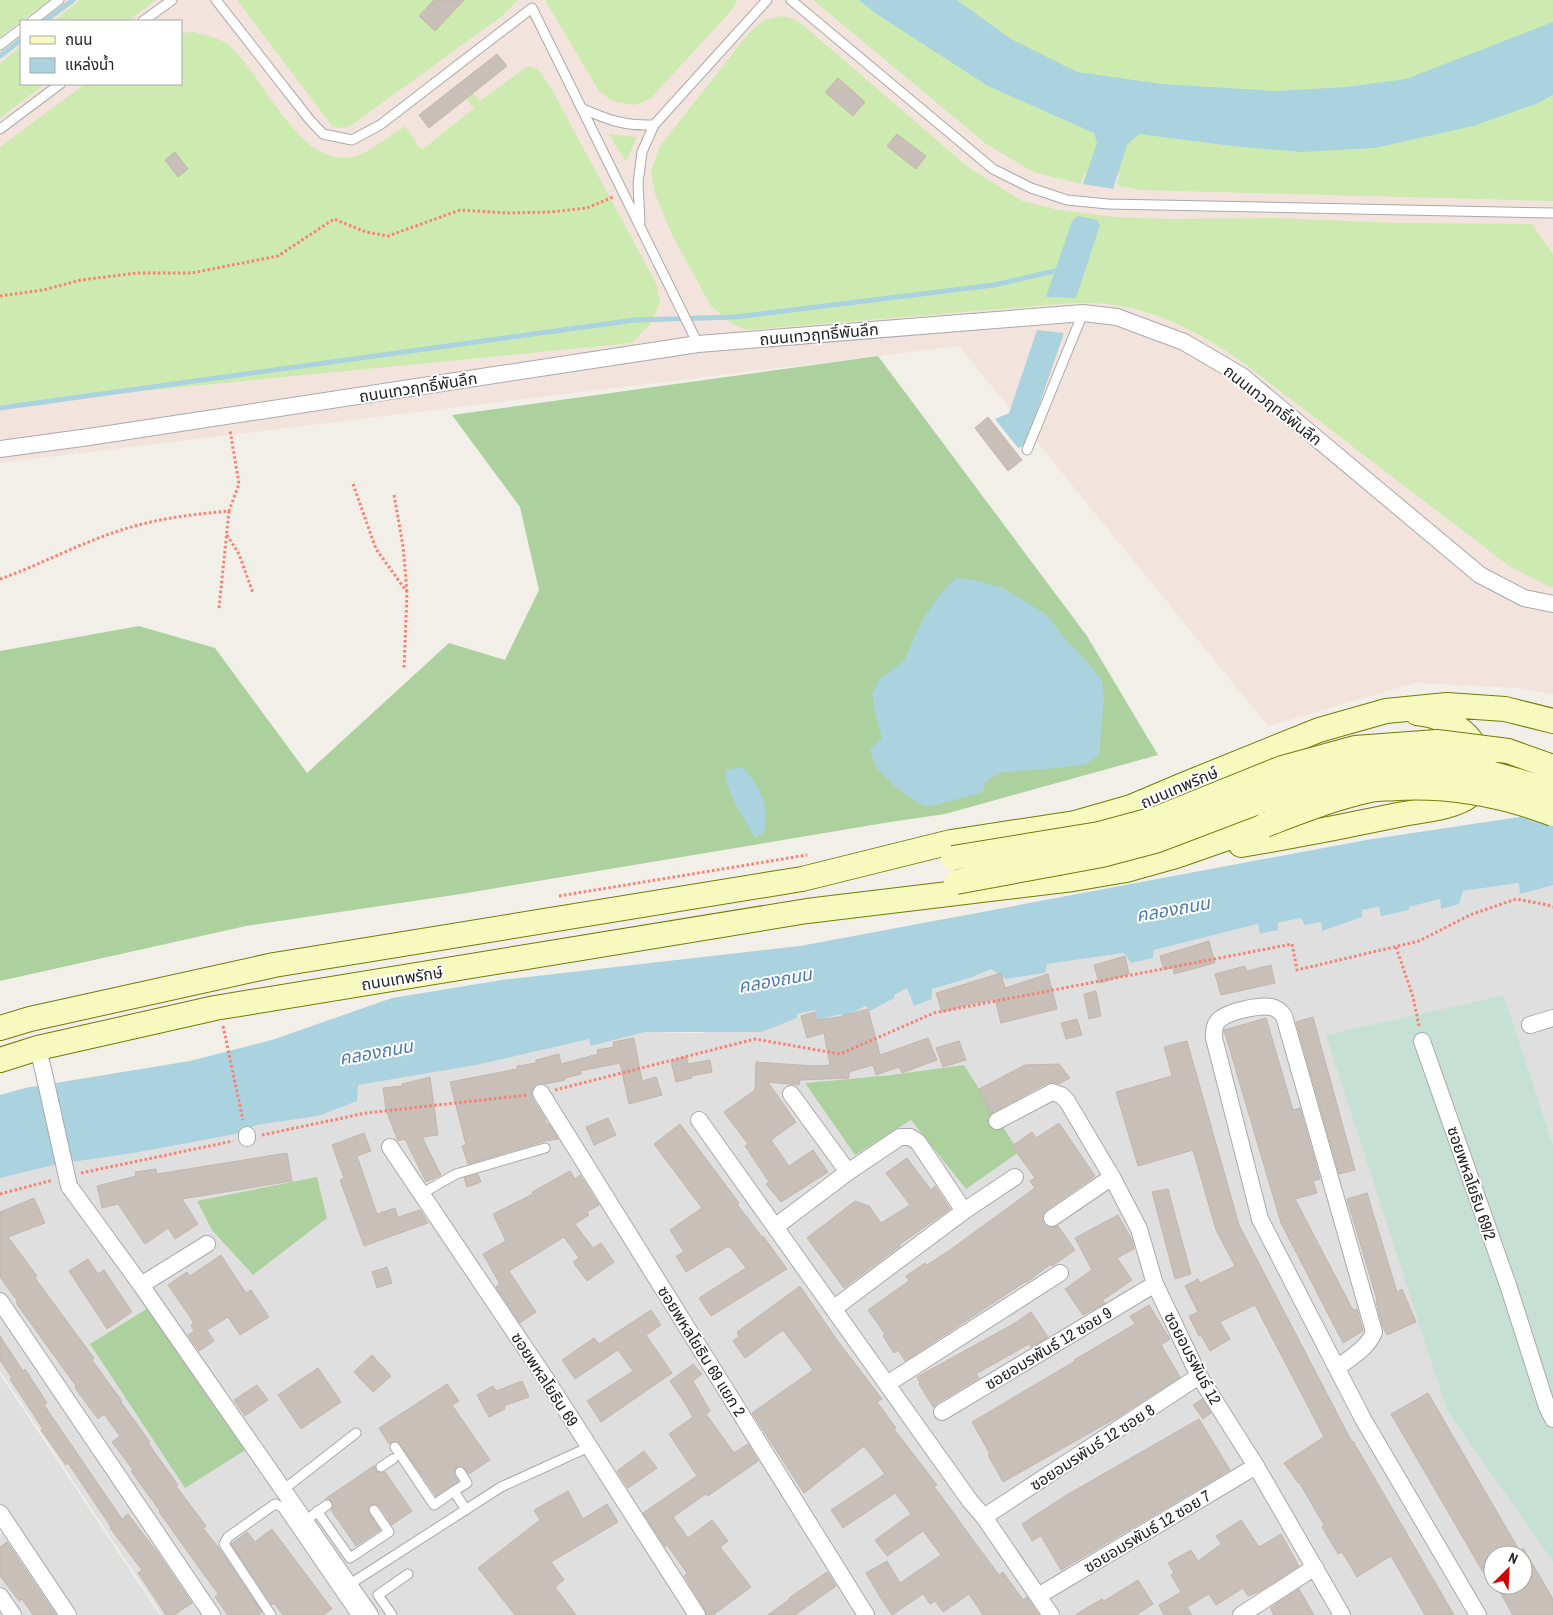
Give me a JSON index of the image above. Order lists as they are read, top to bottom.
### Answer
{
  "streets": {
    "main road": ["ถนนเทพรักษ์"],
    "street": [
      "ถนนเทวฤทธิ์พันลึก",
      "ซอยพหลโยธิน 69/2",
      "ซอยอมรพันธ์ 12 ซอย 9",
      "ซอยพหลโยธิน 69 แยก 2",
      "ซอยอมรพันธ์ 12",
      "ซอยพหลโยธิน 69",
      "ซอยอมรพันธ์ 12 ซอย 8",
      "ซอยอมรพันธ์ 12 ซอย 7"
    ]
  },
  "crossings": [
    ["ซอยอมรพันธ์ 12 ซอย 9", "ซอยอมรพันธ์ 12"],
    ["ซอยอมรพันธ์ 12", "ซอยอมรพันธ์ 12 ซอย 8"],
    ["ซอยอมรพันธ์ 12", "ซอยอมรพันธ์ 12 ซอย 7"]
  ],
  "water": ["คลองถนน"],
  "legend": ["ถนน", "แหล่งน้ำ"],
  "north": "top right"
}
